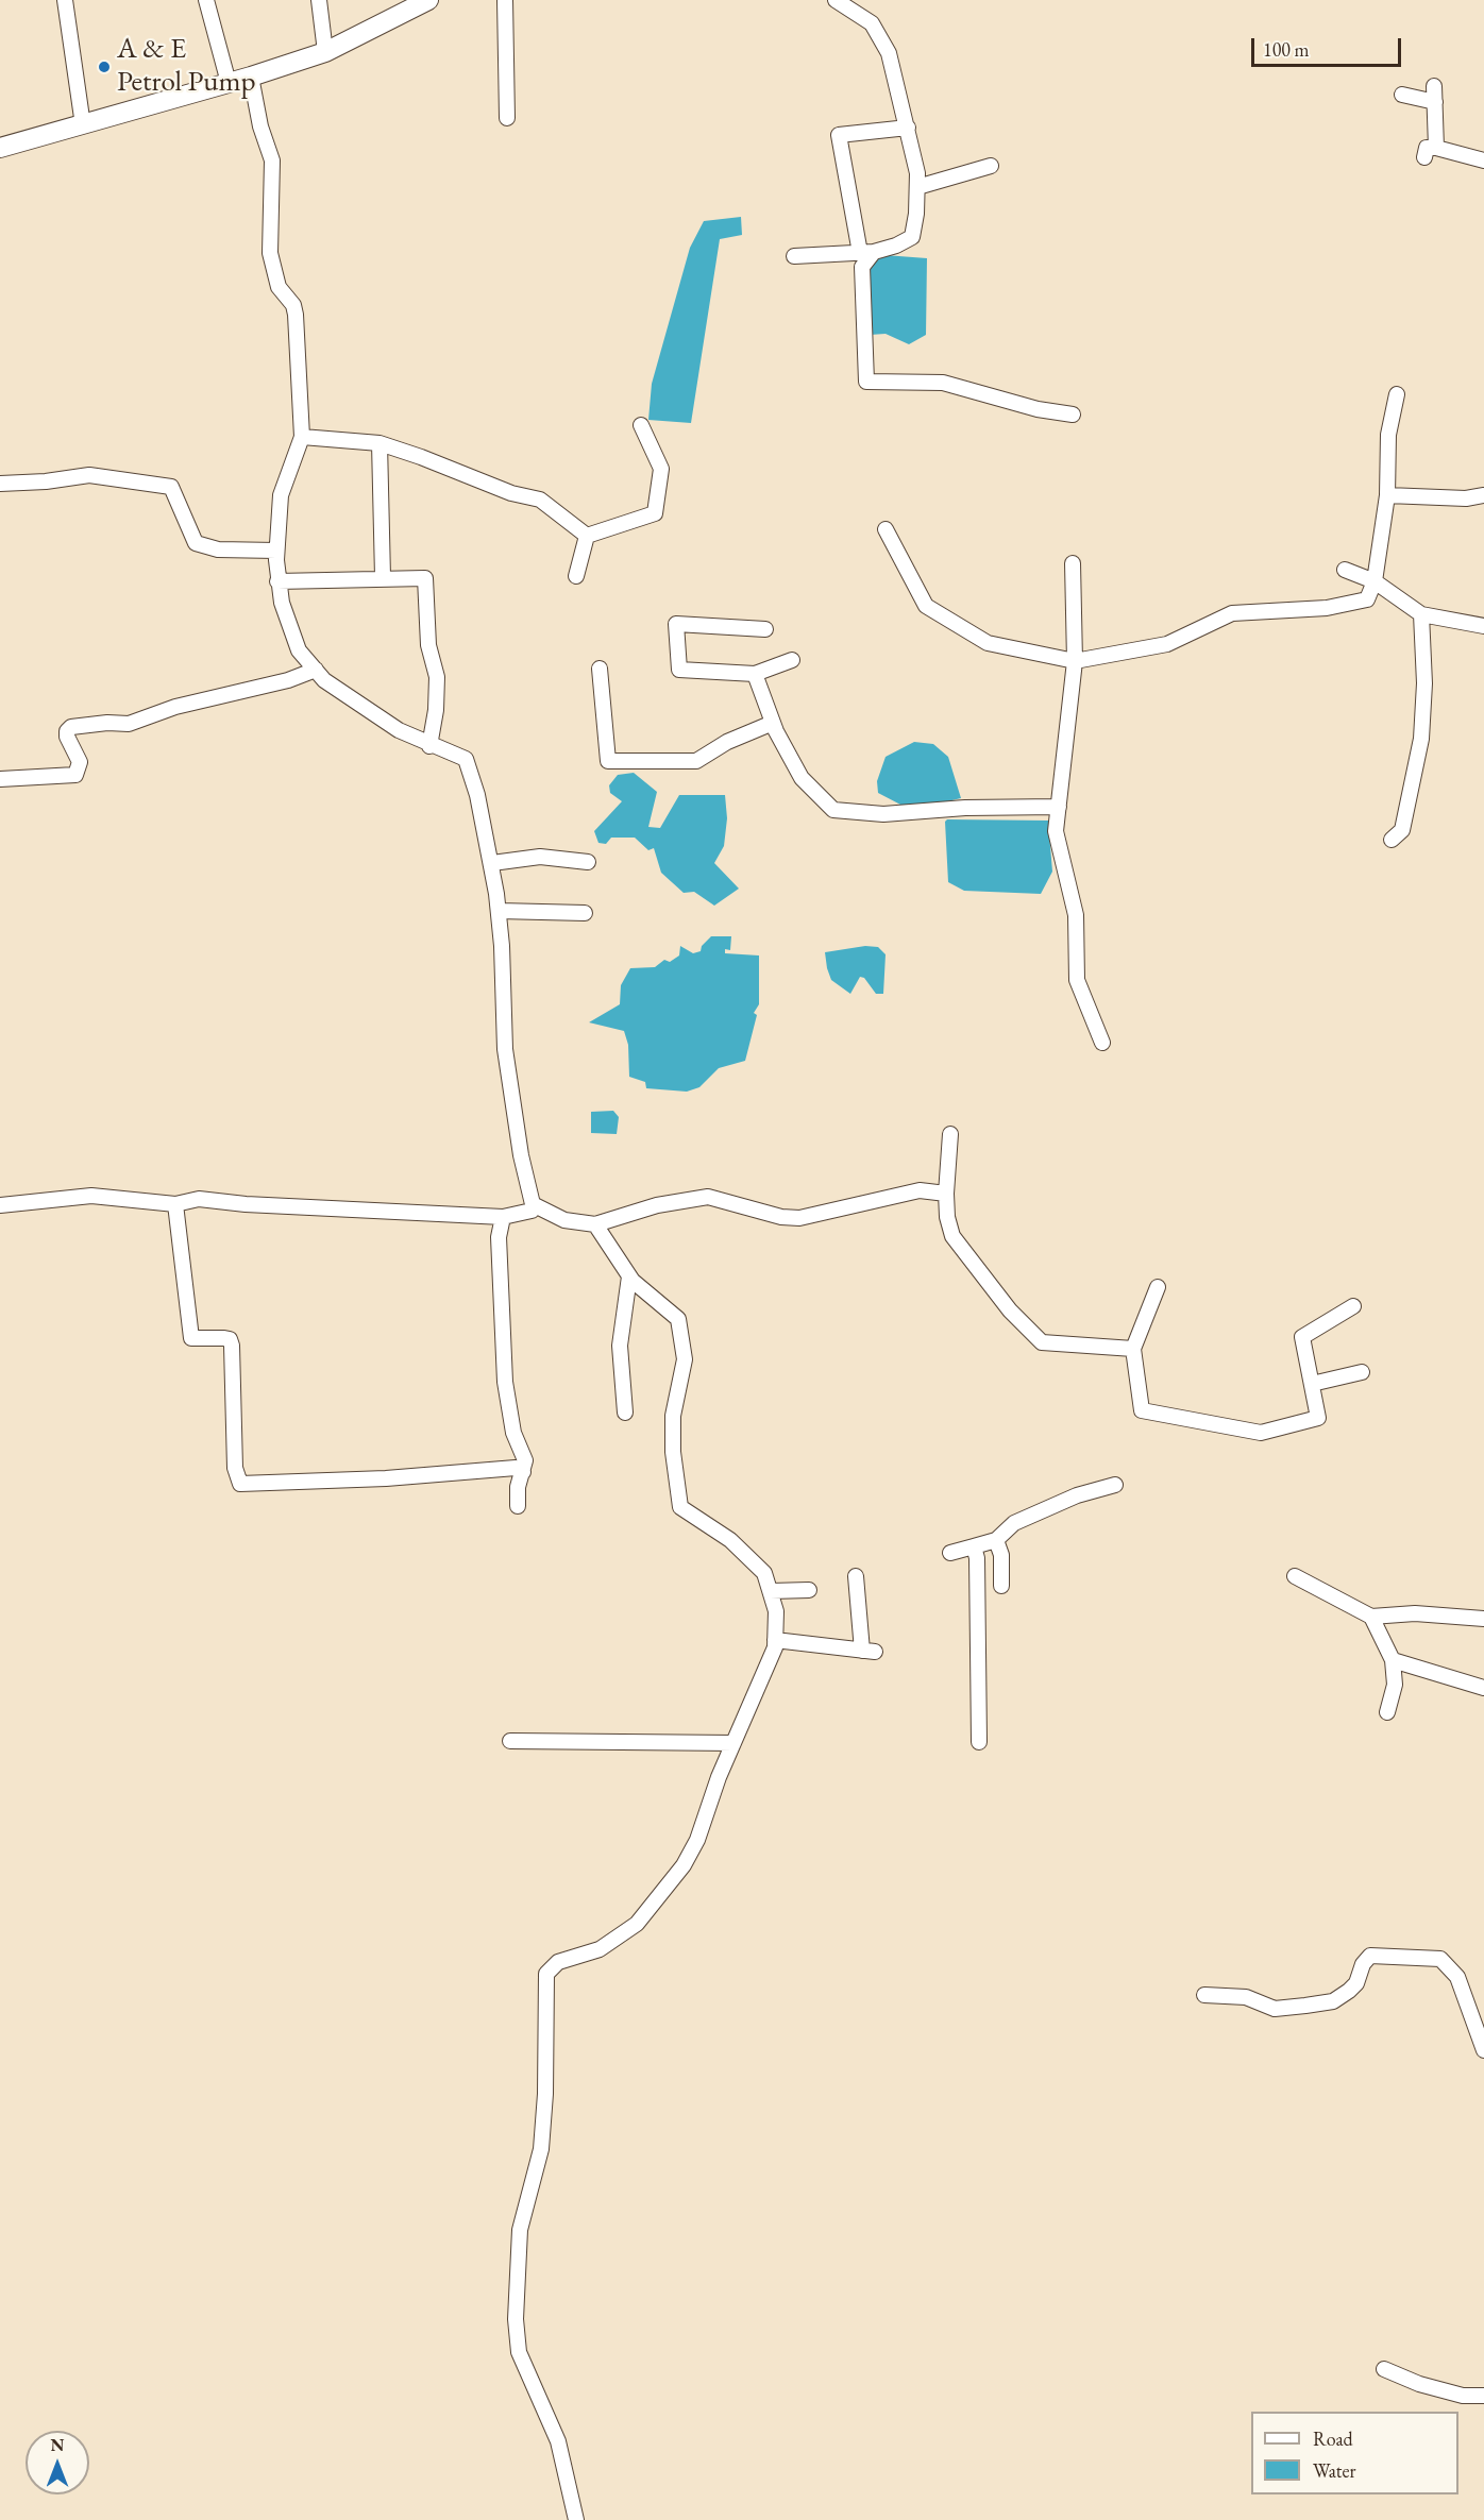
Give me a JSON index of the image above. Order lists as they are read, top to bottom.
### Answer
{
  "places": ["A & E Petrol Pump"],
  "legend": ["Road", "Water"],
  "scale_bar": "100 m",
  "north": "top"
}
